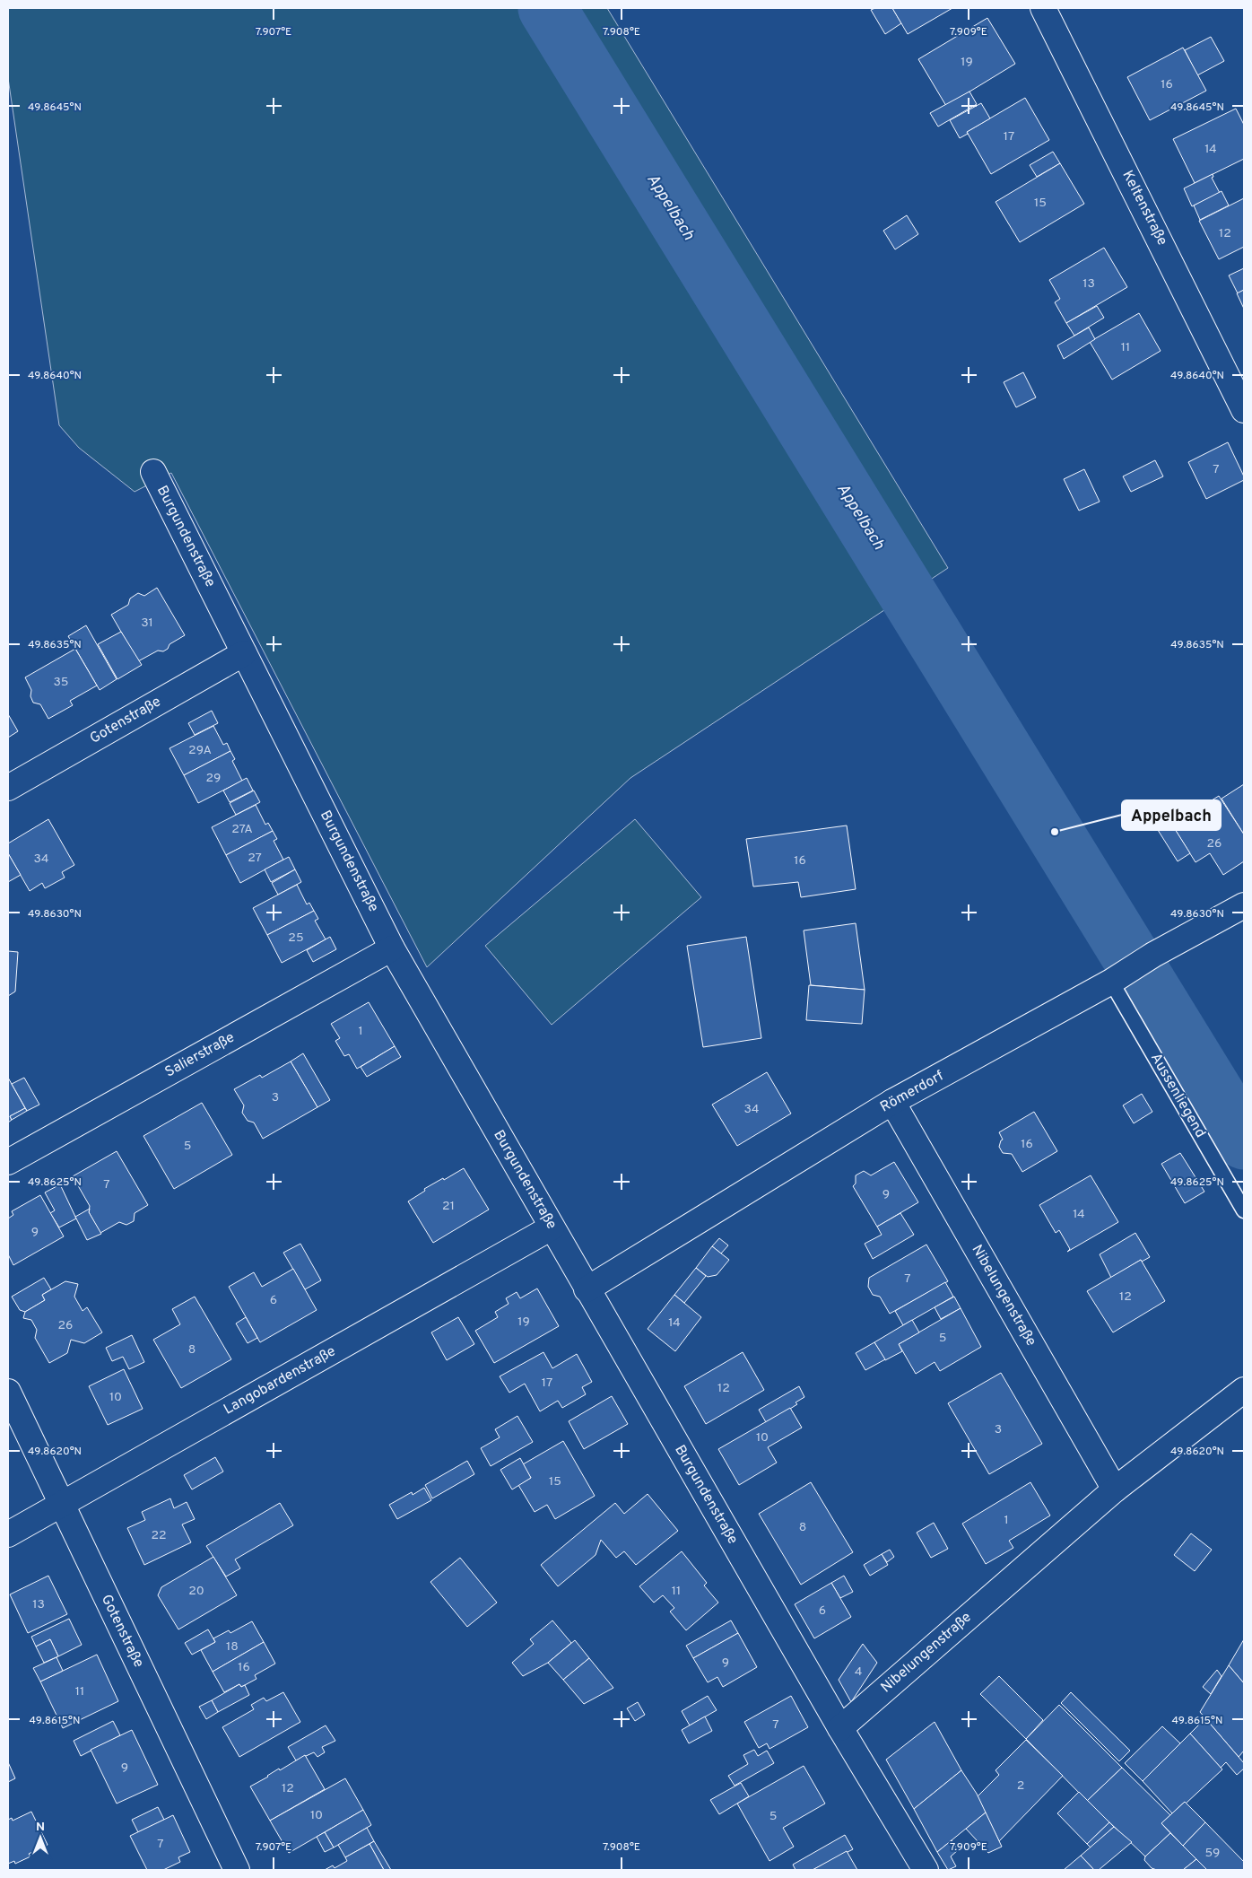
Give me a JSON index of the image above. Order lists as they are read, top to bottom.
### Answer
{
  "streets": {
    "street": [
      "Keltenstraße",
      "Burgundenstraße",
      "Gotenstraße",
      "Salierstraße",
      "Römerdorf",
      "Nibelungenstraße",
      "Langobardenstraße"
    ],
    "lane": ["Aussenliegend"]
  },
  "crossings": [
    ["Burgundenstraße", "Gotenstraße"],
    ["Burgundenstraße", "Salierstraße"],
    ["Burgundenstraße", "Römerdorf"],
    ["Burgundenstraße", "Nibelungenstraße"],
    ["Burgundenstraße", "Langobardenstraße"],
    ["Gotenstraße", "Langobardenstraße"],
    ["Römerdorf", "Aussenliegend"],
    ["Römerdorf", "Nibelungenstraße"]
  ],
  "water": ["Appelbach"],
  "places": ["Appelbach"],
  "house_numbers": [
    "19",
    "16",
    "17",
    "14",
    "15",
    "12",
    "13",
    "11",
    "7",
    "31",
    "35",
    "29A",
    "29",
    "27A",
    "26",
    "27",
    "34",
    "16",
    "25",
    "1",
    "3",
    "34",
    "16",
    "5",
    "7",
    "9",
    "21",
    "14",
    "9",
    "7",
    "12",
    "6",
    "19",
    "14",
    "26",
    "5",
    "8",
    "17",
    "12",
    "10",
    "3",
    "10",
    "15",
    "1",
    "8",
    "22",
    "20",
    "11",
    "13",
    "6",
    "18",
    "9",
    "16",
    "4",
    "11",
    "7",
    "9",
    "2",
    "12",
    "10",
    "5",
    "7",
    "59"
  ],
  "north": "top",
  "coordinates": [
    "7.907°E",
    "7.908°E",
    "7.909°E",
    "49.8645°N",
    "49.8640°N",
    "49.8635°N",
    "49.8630°N",
    "49.8625°N",
    "49.8620°N",
    "49.8615°N"
  ]
}
